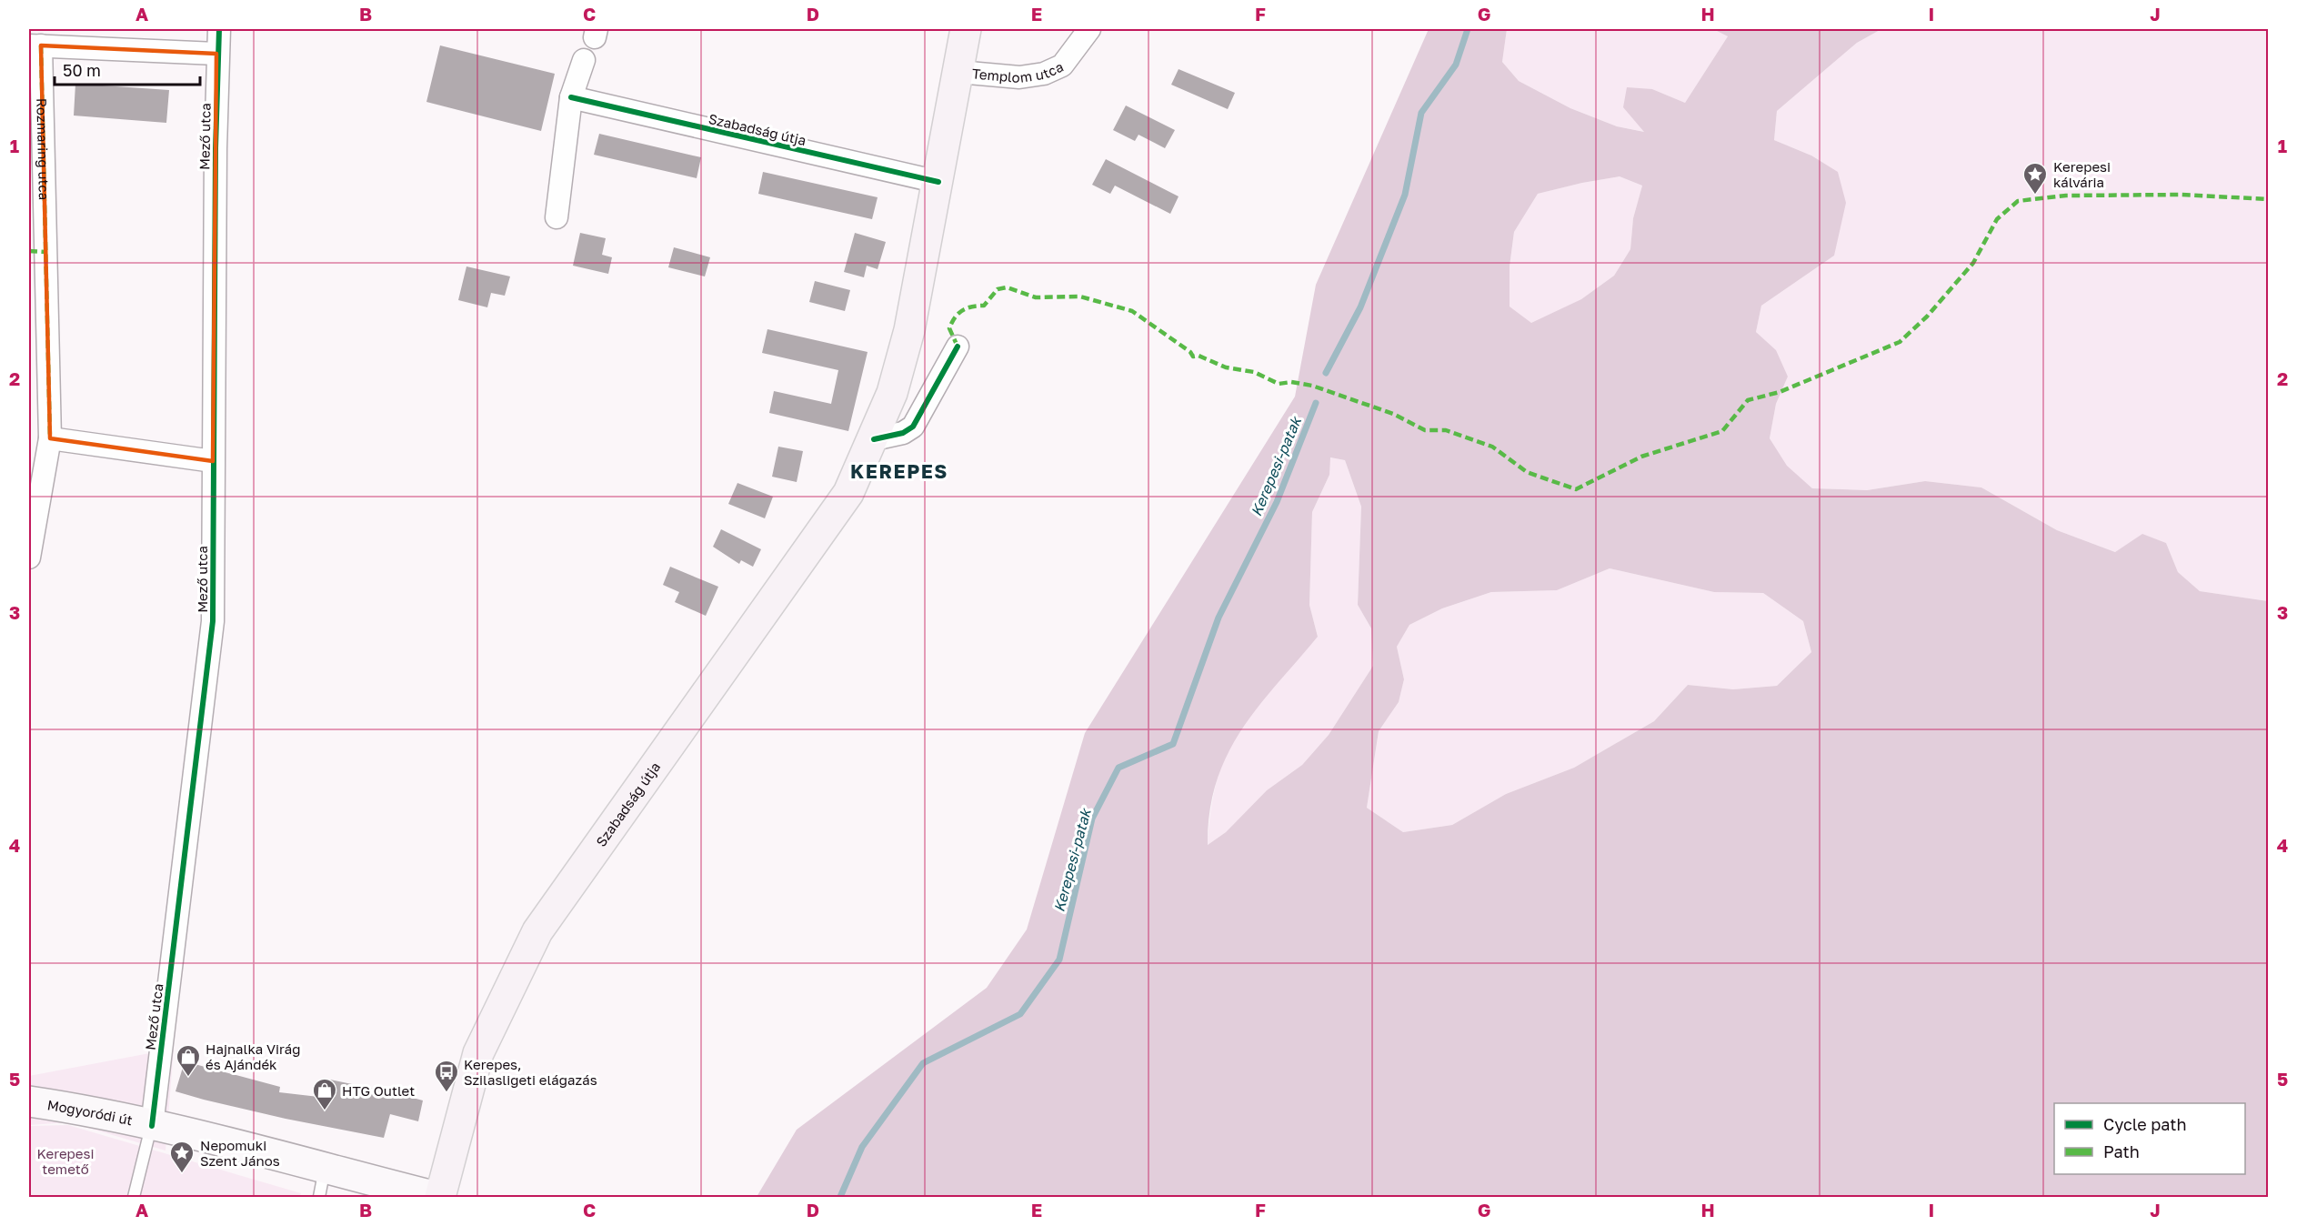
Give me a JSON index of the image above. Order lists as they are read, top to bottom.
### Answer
{
  "streets": {
    "main road": ["Szabadság útja"],
    "street": [
      "Templom utca",
      "Mező utca",
      "Rozmaring utca",
      "Mogyoródi út"
    ]
  },
  "crossings": [
    ["Templom utca", "Szabadság útja"],
    ["Szabadság útja", "Mogyoródi út"],
    ["Mező utca", "Mogyoródi út"]
  ],
  "districts": ["KEREPES"],
  "water": ["Kerepesi-patak"],
  "parks": ["Kerepesi temető"],
  "places": {
    "place": ["Kerepesi kálvária", "Nepomuki Szent János"],
    "shop": ["Hajnalka Virág és Ajándék", "HTG Outlet"],
    "bus stop": ["Kerepes, Szilasligeti elágazás"]
  },
  "legend": ["Cycle path", "Path"],
  "scale_bar": "50 m",
  "grid": {
    "columns": [
      "A",
      "B",
      "C",
      "D",
      "E",
      "F",
      "G",
      "H",
      "I",
      "J"
    ],
    "rows": [
      "1",
      "2",
      "3",
      "4",
      "5"
    ]
  }
}
